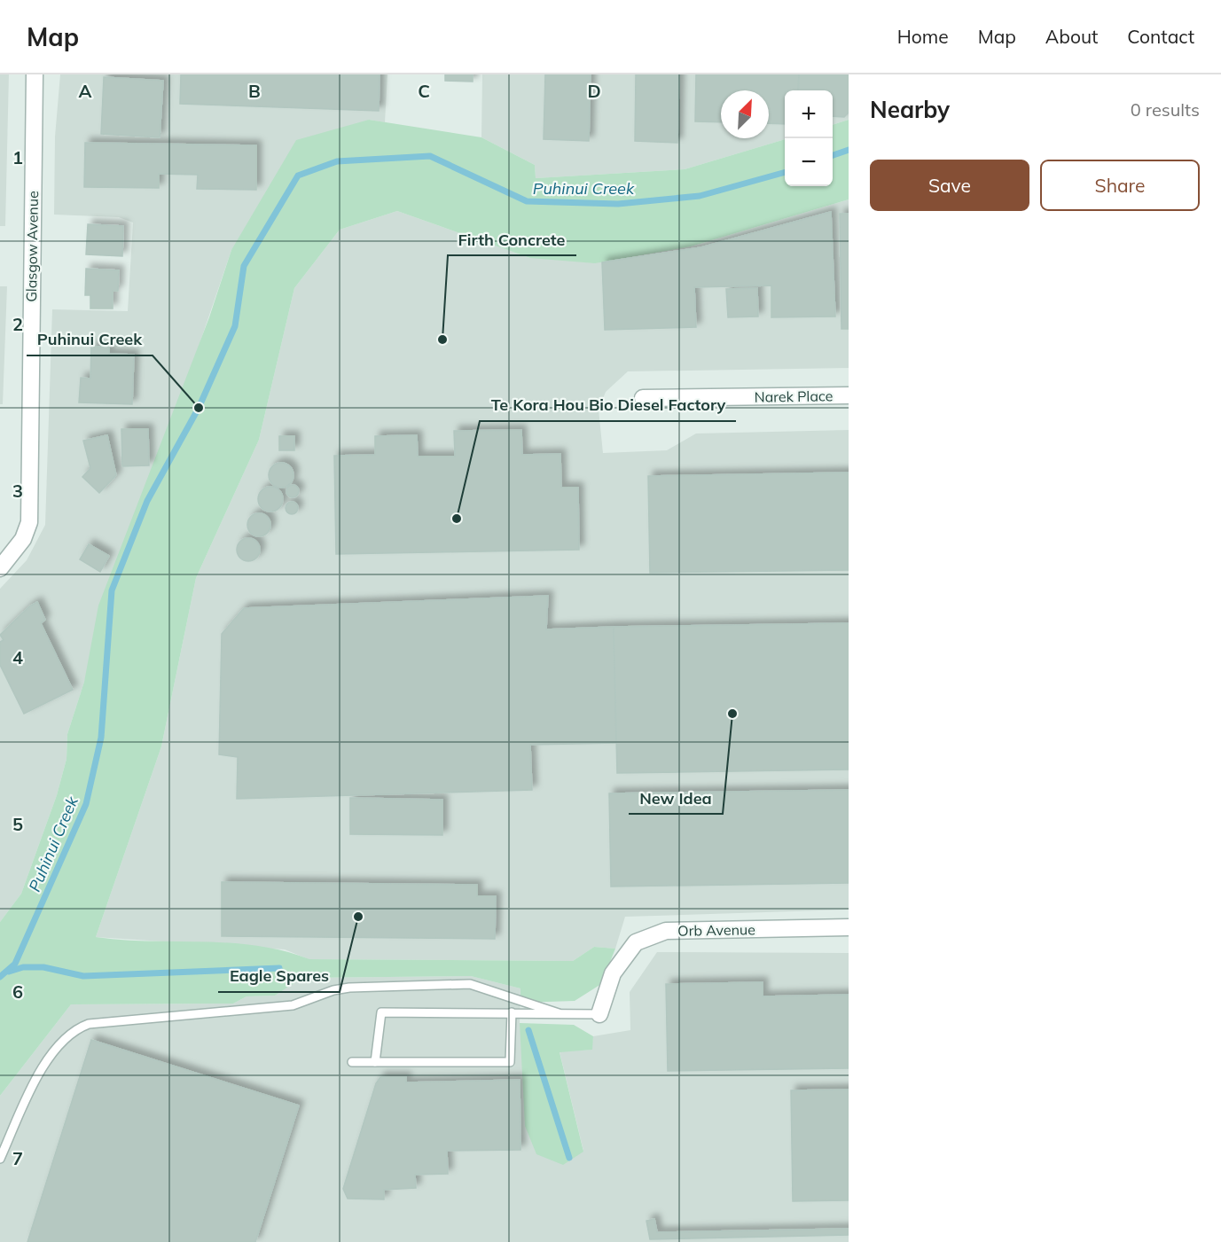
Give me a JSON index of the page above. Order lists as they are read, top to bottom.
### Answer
{
  "streets": {
    "street": ["Glasgow Avenue", "Narek Place", "Orb Avenue"]
  },
  "water": ["Puhinui Creek"],
  "places": [
    "Firth Concrete",
    "Puhinui Creek",
    "Te Kora Hou Bio Diesel Factory",
    "New Idea",
    "Eagle Spares"
  ],
  "north": "top right",
  "page": {
    "header": "Map",
    "nav": [
      "Home",
      "Map",
      "About",
      "Contact"
    ],
    "heading": ["Nearby", "0 results"],
    "map_buttons": ["+", "−"],
    "buttons": ["Save", "Share"]
  },
  "grid": {
    "columns": [
      "A",
      "B",
      "C",
      "D"
    ],
    "rows": [
      "1",
      "2",
      "3",
      "4",
      "5",
      "6",
      "7"
    ]
  }
}
